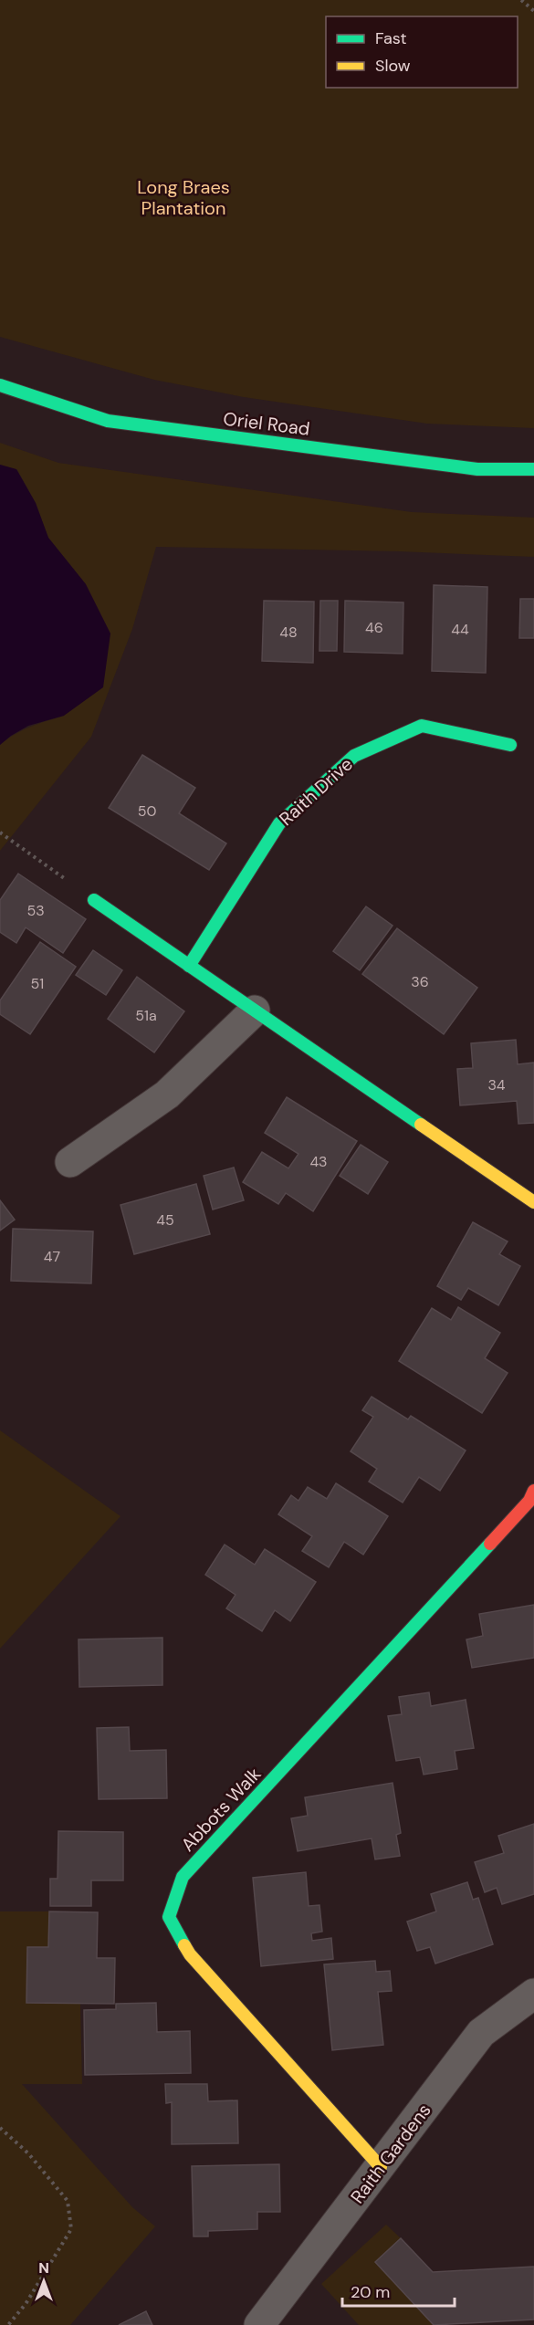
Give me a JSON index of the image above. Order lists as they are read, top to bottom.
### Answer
{
  "streets": {
    "street": [
      "Oriel Road",
      "Raith Drive",
      "Abbots Walk",
      "Raith Gardens"
    ]
  },
  "crossings": [
    ["Abbots Walk", "Raith Gardens"]
  ],
  "parks": ["Long Braes Plantation"],
  "house_numbers": [
    "46",
    "44",
    "48",
    "50",
    "53",
    "36",
    "51",
    "51a",
    "34",
    "43",
    "45",
    "47"
  ],
  "legend": ["Fast", "Slow"],
  "scale_bar": "20 m",
  "north": "top"
}
